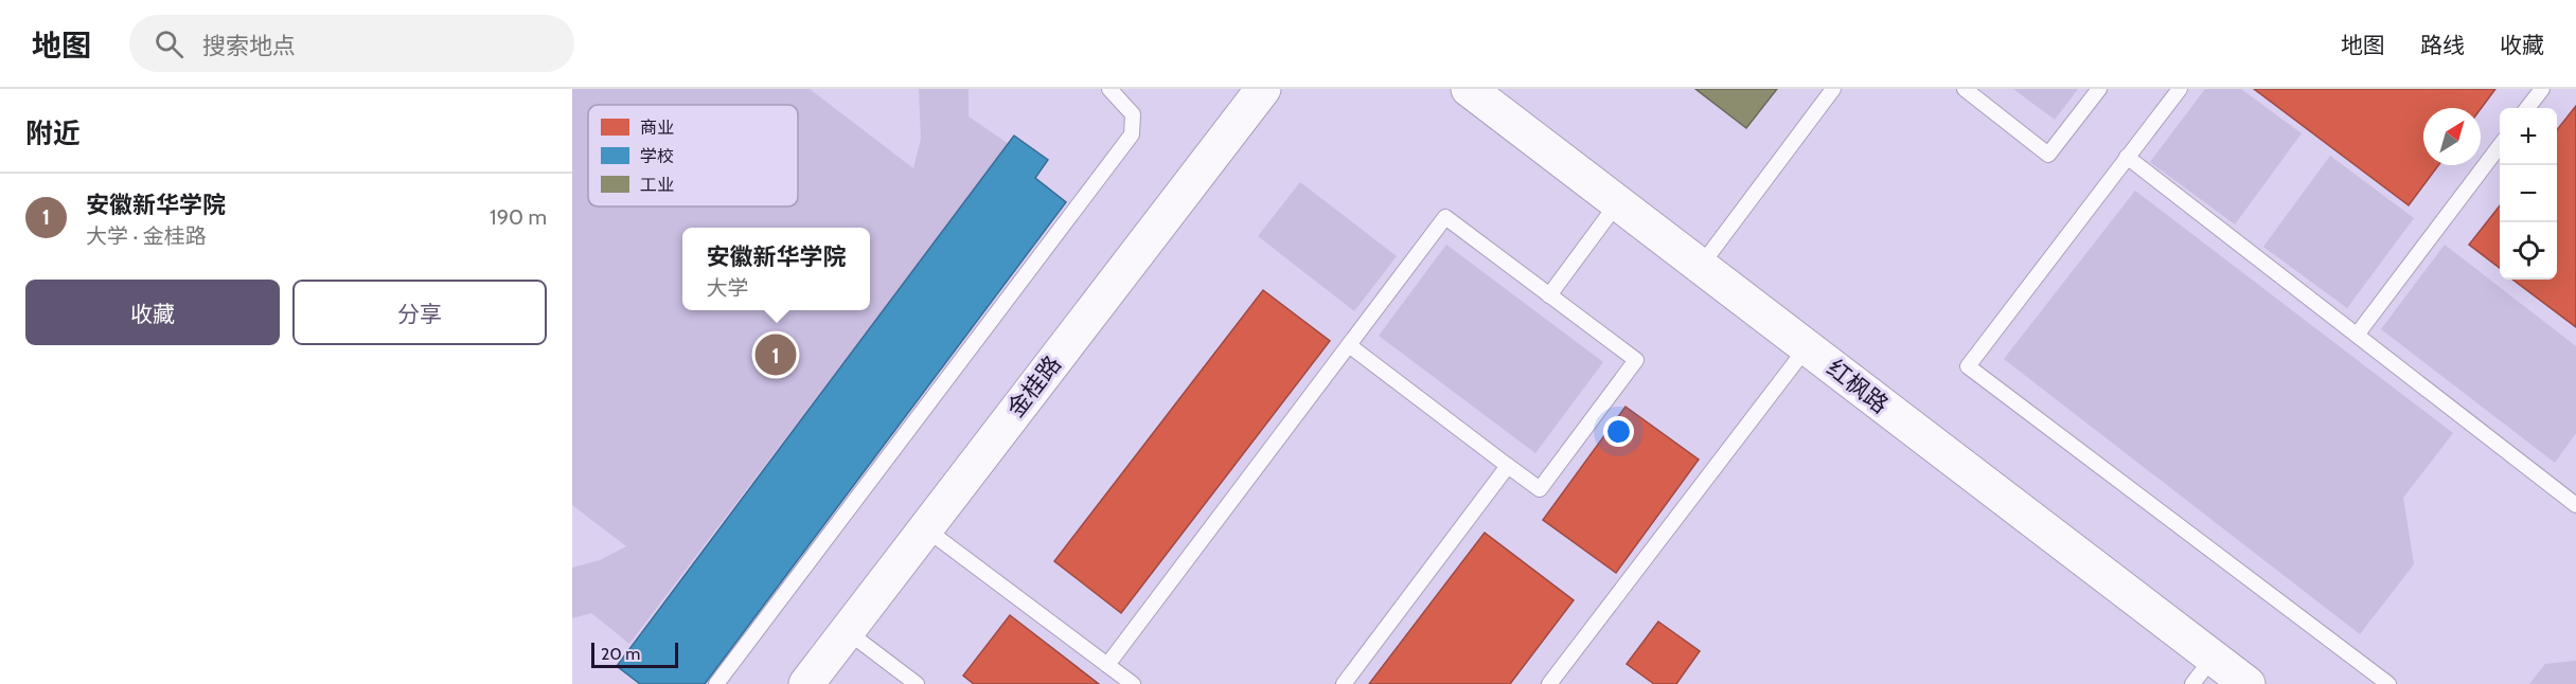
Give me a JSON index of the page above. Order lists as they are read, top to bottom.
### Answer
{
  "streets": {
    "street": ["金桂路", "红枫路"]
  },
  "legend": ["商业", "学校", "工业"],
  "scale_bar": "20 m",
  "north": "top right",
  "page": {
    "header": "地图",
    "search": "搜索地点",
    "nav": ["地图", "路线", "收藏"],
    "heading": "附近",
    "map_buttons": ["+", "−"],
    "list": [
      {
        "mark": "1",
        "name": "安徽新华学院",
        "note": "大学 · 金桂路",
        "value": "190 m"
      }
    ],
    "popup": ["安徽新华学院", "大学"],
    "buttons": ["收藏", "分享"],
    "pins": "1",
    "scale": "20 m"
  }
}
